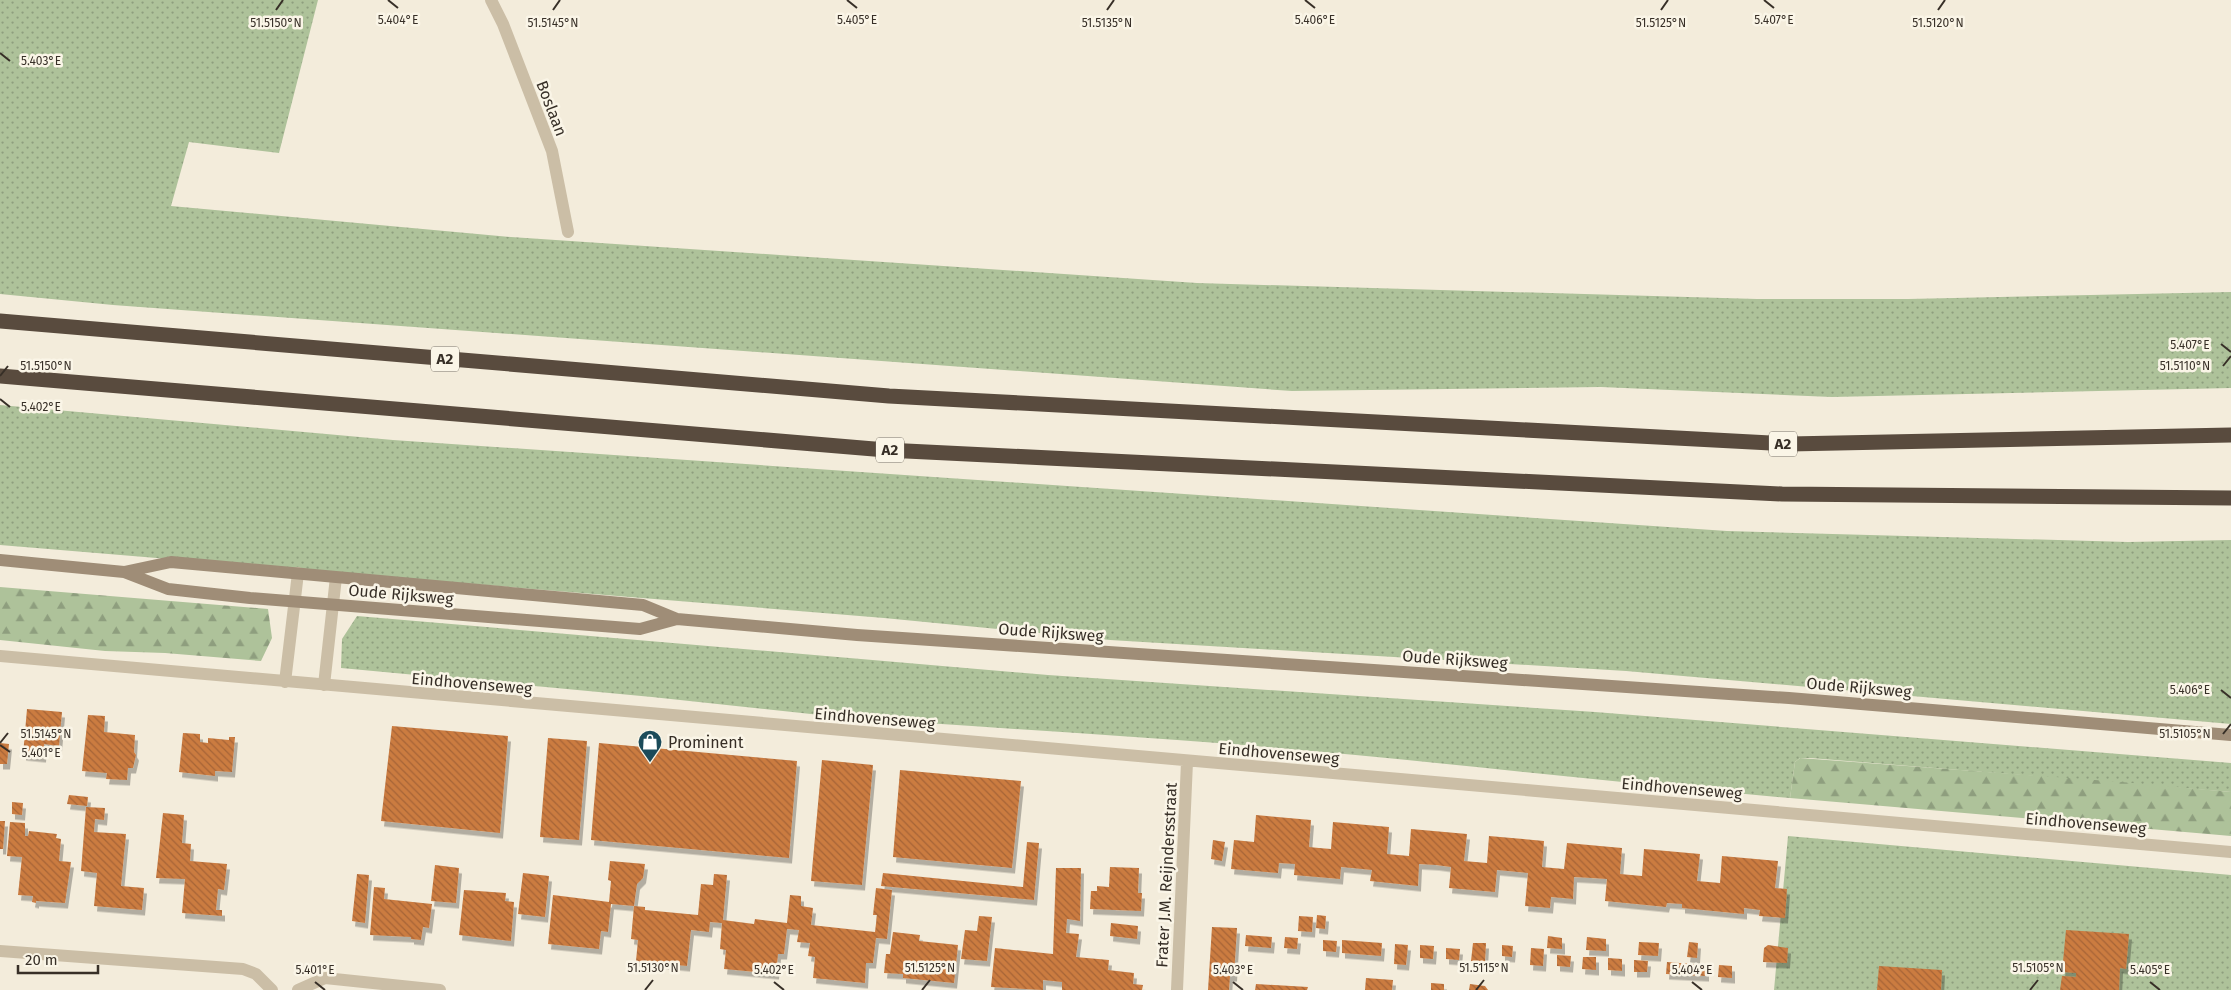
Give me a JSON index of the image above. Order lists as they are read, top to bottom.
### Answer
{
  "streets": {
    "highway": ["A2"],
    "main road": ["Oude Rijksweg"],
    "street": ["Boslaan", "Eindhovenseweg", "Frater J.M. Reijndersstraat"]
  },
  "crossings": [
    ["Eindhovenseweg", "Frater J.M. Reijndersstraat"]
  ],
  "places": {
    "shop": ["Prominent"]
  },
  "scale_bar": "20 m",
  "coordinates": [
    "5.404°E",
    "5.405°E",
    "5.406°E",
    "5.407°E",
    "51.5150°N",
    "51.5145°N",
    "51.5135°N",
    "51.5125°N",
    "51.5120°N",
    "5.403°E",
    "51.5110°N",
    "5.402°E",
    "51.5105°N",
    "5.401°E",
    "51.5130°N",
    "51.5115°N"
  ]
}
